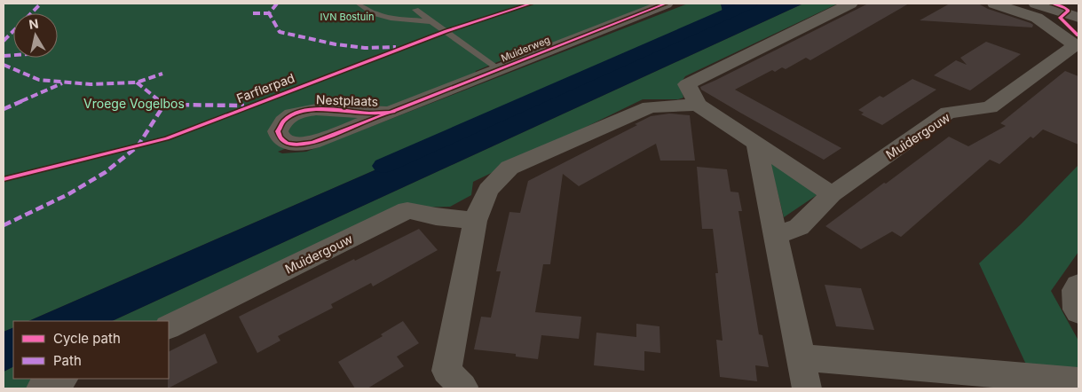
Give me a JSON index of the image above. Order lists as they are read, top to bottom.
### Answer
{
  "streets": {
    "street": ["Muiderweg", "Muidergouw"],
    "cycle path": ["Farflerpad", "Nestplaats"]
  },
  "parks": ["IVN Bostuin", "Vroege Vogelbos"],
  "legend": ["Cycle path", "Path"],
  "north": "top"
}
